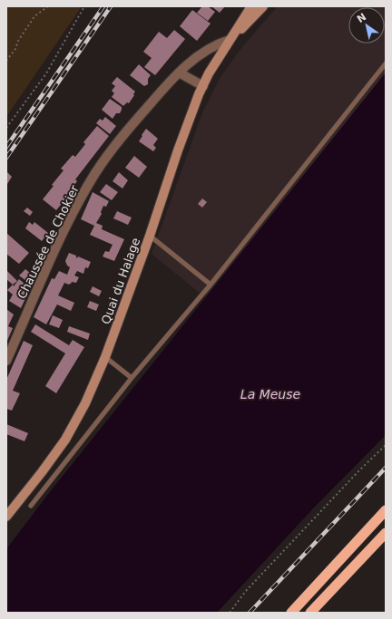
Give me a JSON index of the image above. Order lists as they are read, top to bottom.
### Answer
{
  "streets": {
    "main road": ["Quai du Halage"],
    "street": ["Chaussée de Chokier"]
  },
  "crossings": [
    ["Chaussée de Chokier", "Quai du Halage"]
  ],
  "water": ["La Meuse"],
  "north": "top left"
}
